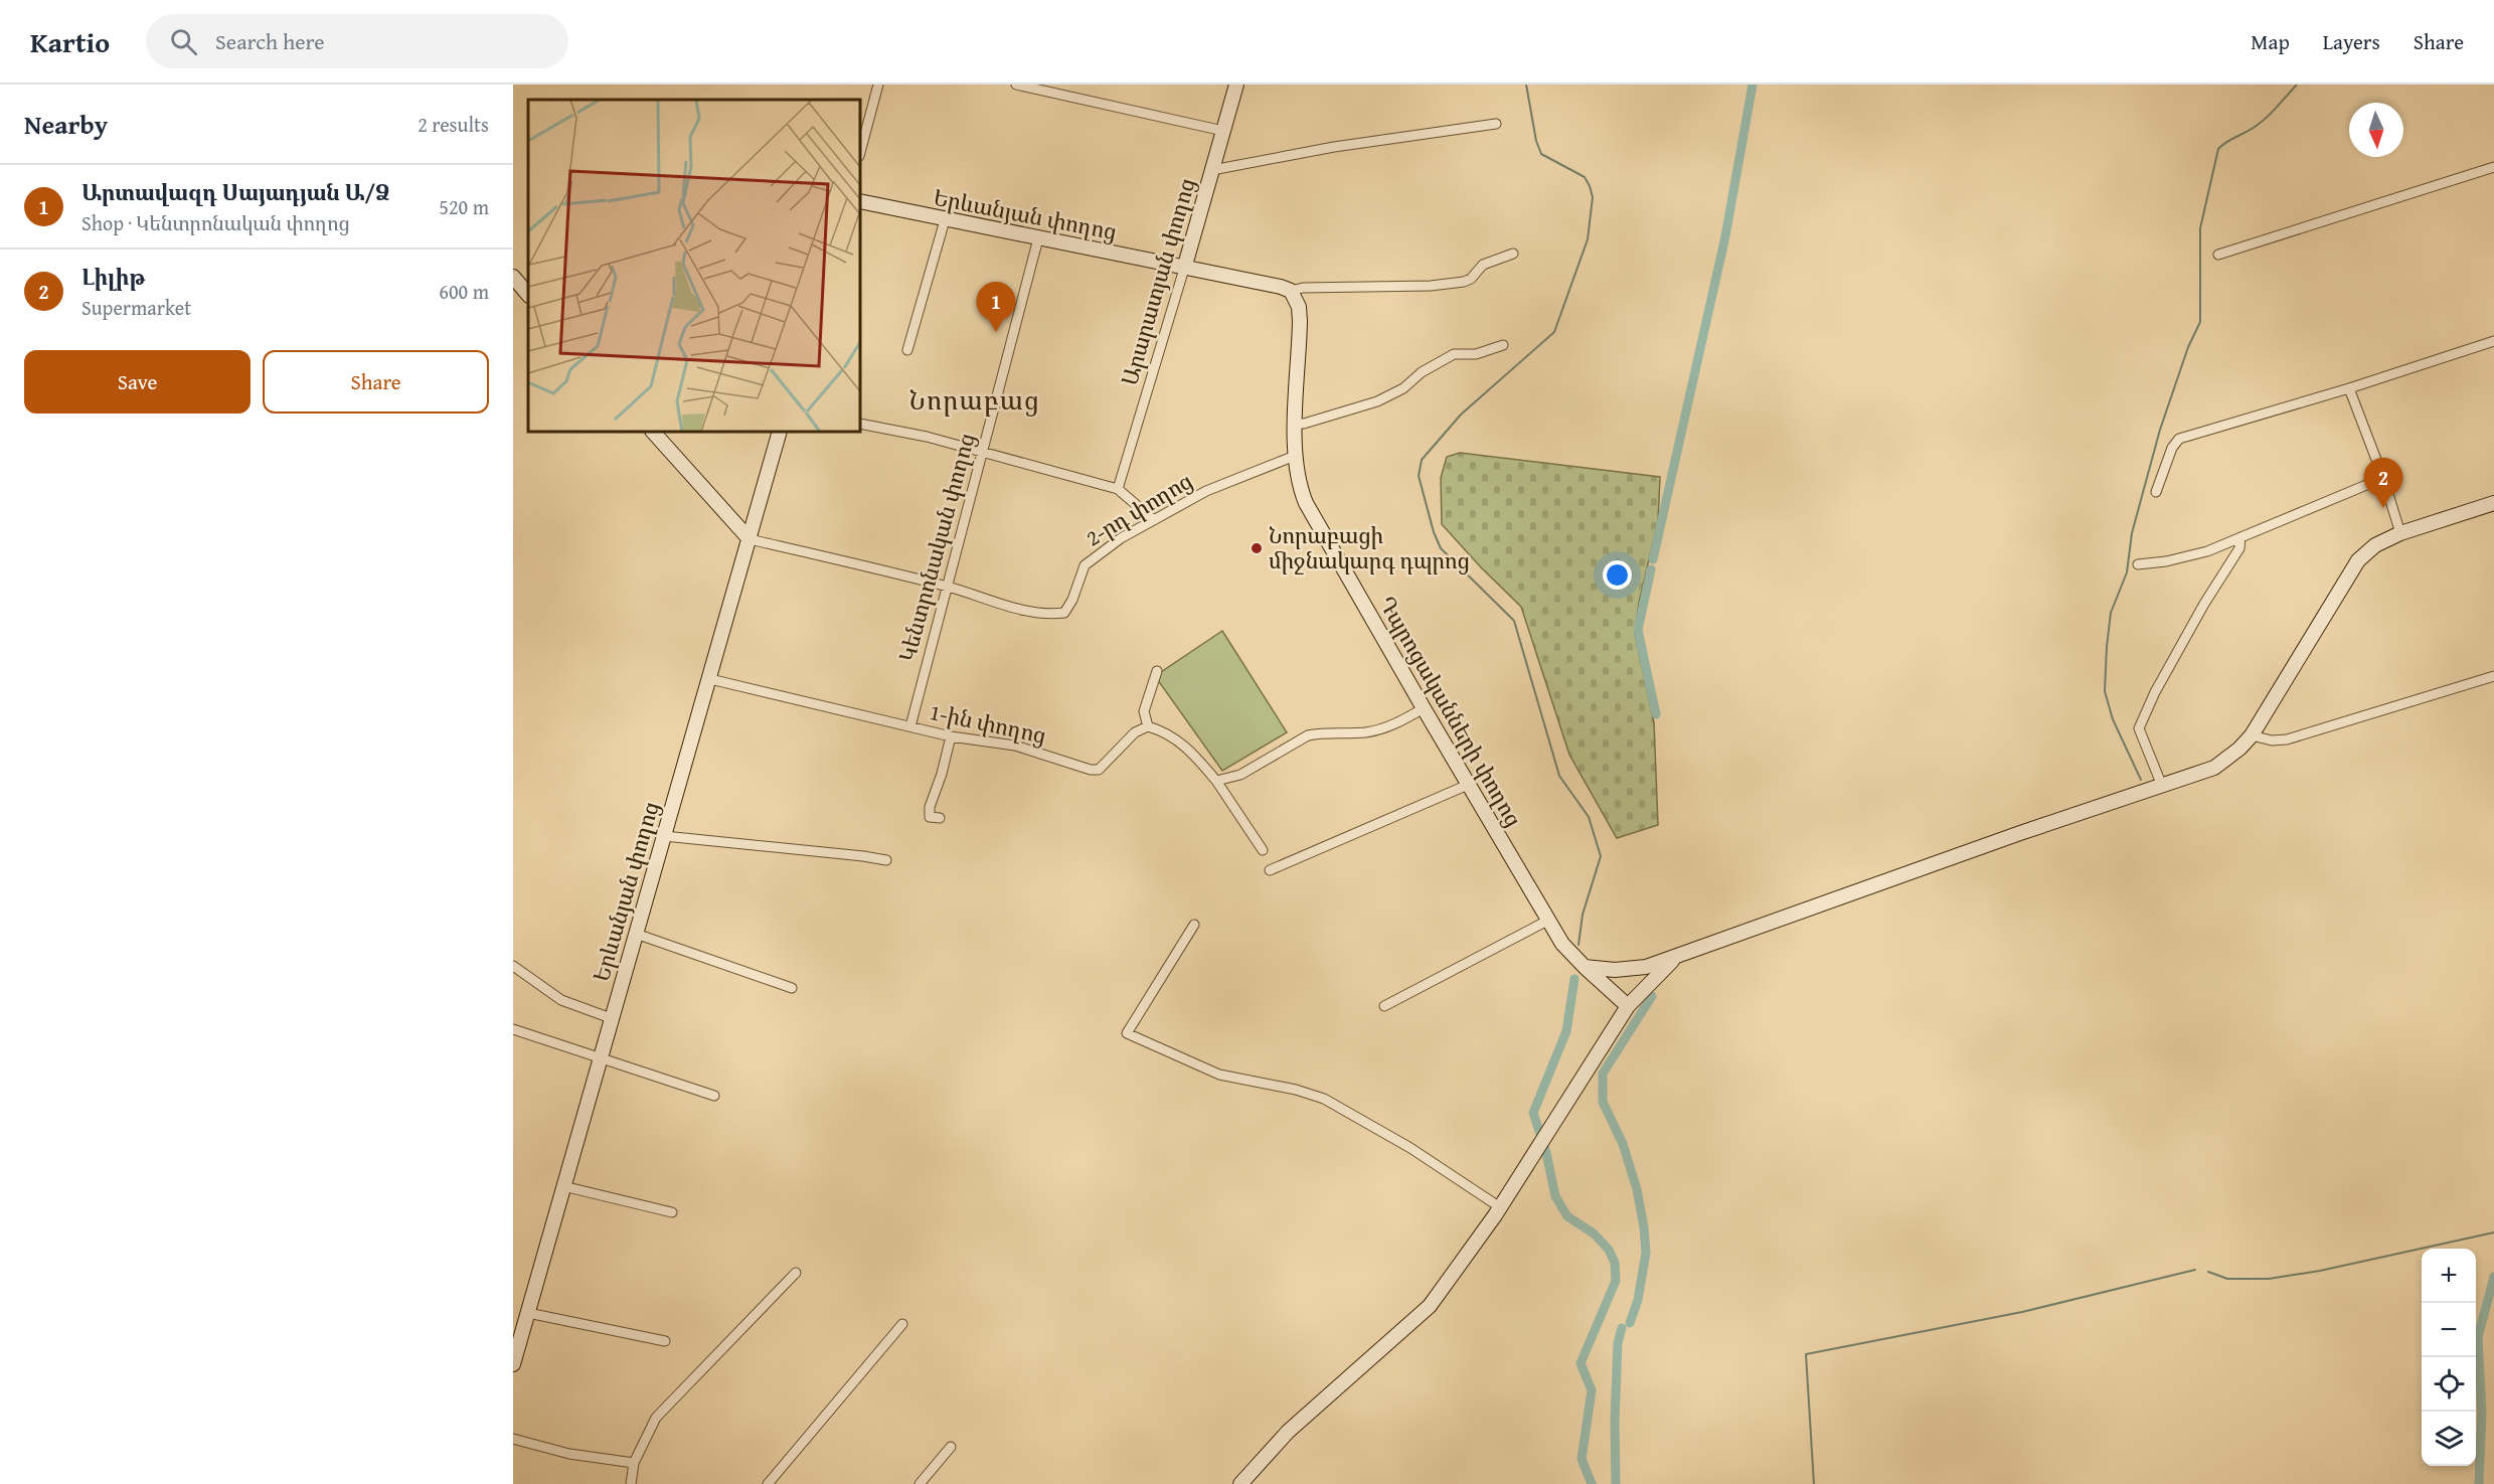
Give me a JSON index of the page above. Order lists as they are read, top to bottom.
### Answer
{
  "streets": {
    "main road": ["Երևանյան փողոց", "Արարատյան փողոց", "Դպրոցականների փողոց"],
    "street": ["2-րդ փողոց", "Կենտրոնական փողոց", "1-ին փողոց"]
  },
  "crossings": [
    ["Երևանյան փողոց", "Արարատյան փողոց"],
    ["Երևանյան փողոց", "2-րդ փողոց"],
    ["Երևանյան փողոց", "Կենտրոնական փողոց"],
    ["Երևանյան փողոց", "1-ին փողոց"],
    ["2-րդ փողոց", "Կենտրոնական փողոց"],
    ["2-րդ փողոց", "Դպրոցականների փողոց"],
    ["Կենտրոնական փողոց", "1-ին փողոց"]
  ],
  "districts": ["Նորաբաց"],
  "places": ["Նորաբացի միջնակարգ դպրոց"],
  "north": "bottom",
  "page": {
    "header": "Kartio",
    "search": "Search here",
    "nav": ["Map", "Layers", "Share"],
    "heading": ["Nearby", "2 results"],
    "list": [
      {
        "mark": "1",
        "name": "Արտավազդ Սայադյան Ա/Ձ",
        "note": "Shop · Կենտրոնական փողոց",
        "value": "520 m"
      },
      {
        "mark": "2",
        "name": "Լիլիթ",
        "note": "Supermarket",
        "value": "600 m"
      }
    ],
    "pins": ["1", "2"],
    "buttons": ["Save", "Share"],
    "map_buttons": ["+", "−"]
  }
}
